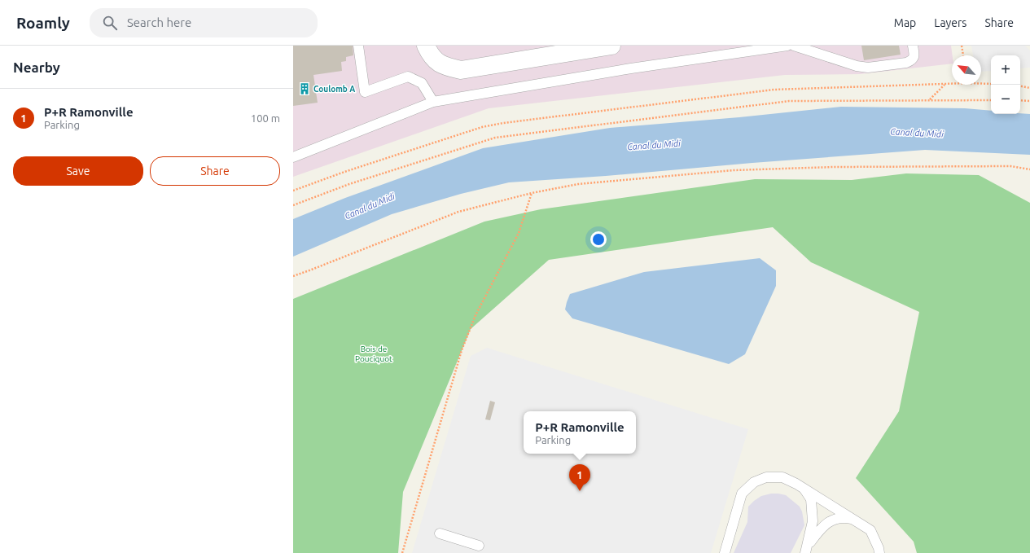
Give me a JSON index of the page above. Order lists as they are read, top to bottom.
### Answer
{
  "water": ["Canal du Midi"],
  "parks": ["Bois de Pouciquot"],
  "places": {
    "building": ["Coulomb A"]
  },
  "north": "top left",
  "page": {
    "header": "Roamly",
    "search": "Search here",
    "nav": ["Map", "Layers", "Share"],
    "heading": "Nearby",
    "map_buttons": ["+", "−"],
    "list": [
      {
        "mark": "1",
        "name": "P+R Ramonville",
        "note": "Parking",
        "value": "100 m"
      }
    ],
    "buttons": ["Save", "Share"],
    "popup": ["P+R Ramonville", "Parking"],
    "pins": "1"
  }
}
